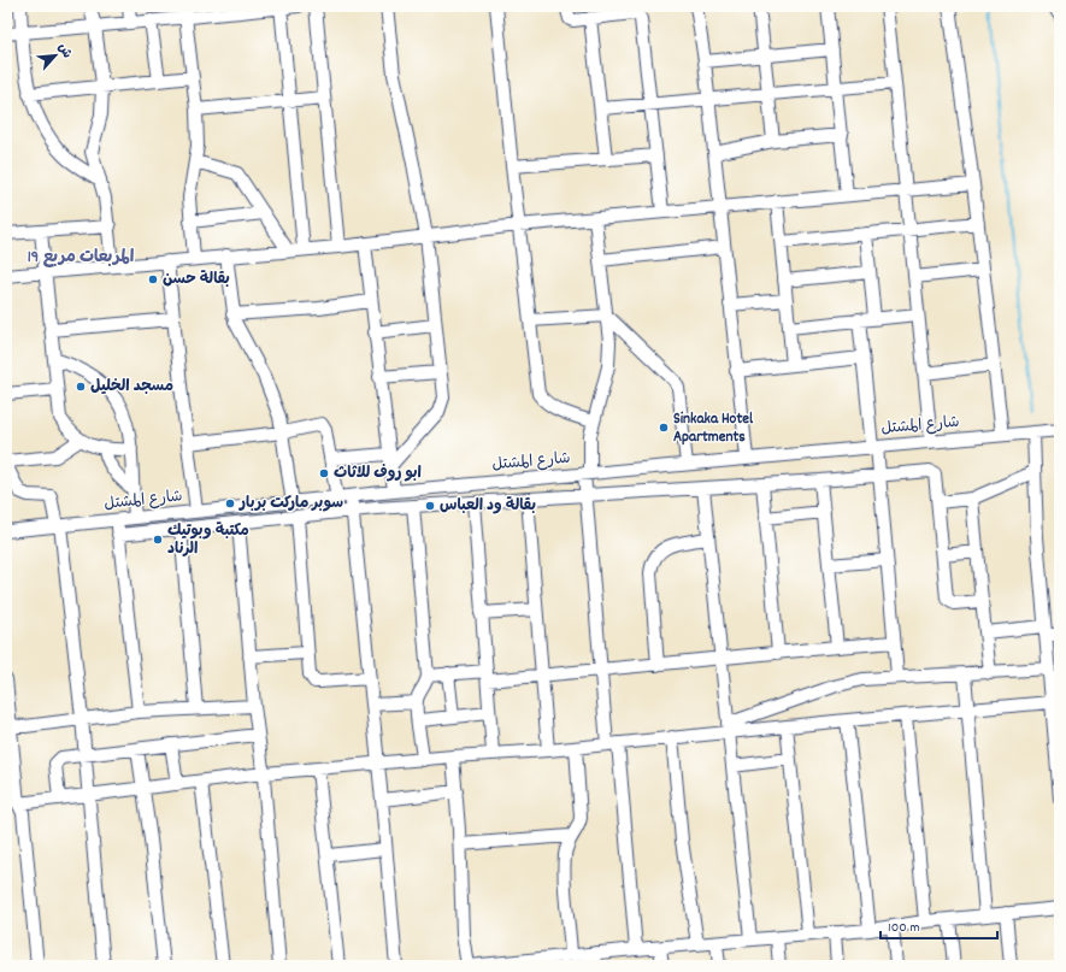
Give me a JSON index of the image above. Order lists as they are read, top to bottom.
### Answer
{
  "streets": {
    "street": ["شارع المشتل"]
  },
  "districts": ["المربعات مربع 19"],
  "places": [
    "بقالة حسن",
    "مسجد الخليل",
    "Sinkaka Hotel Apartments",
    "ابو روف للاثاث",
    "سوبر ماركت بربار",
    "بقالة ود العباس",
    "مكتبة وبوتيك الرناد"
  ],
  "scale_bar": "100 m",
  "north": "top right"
}
